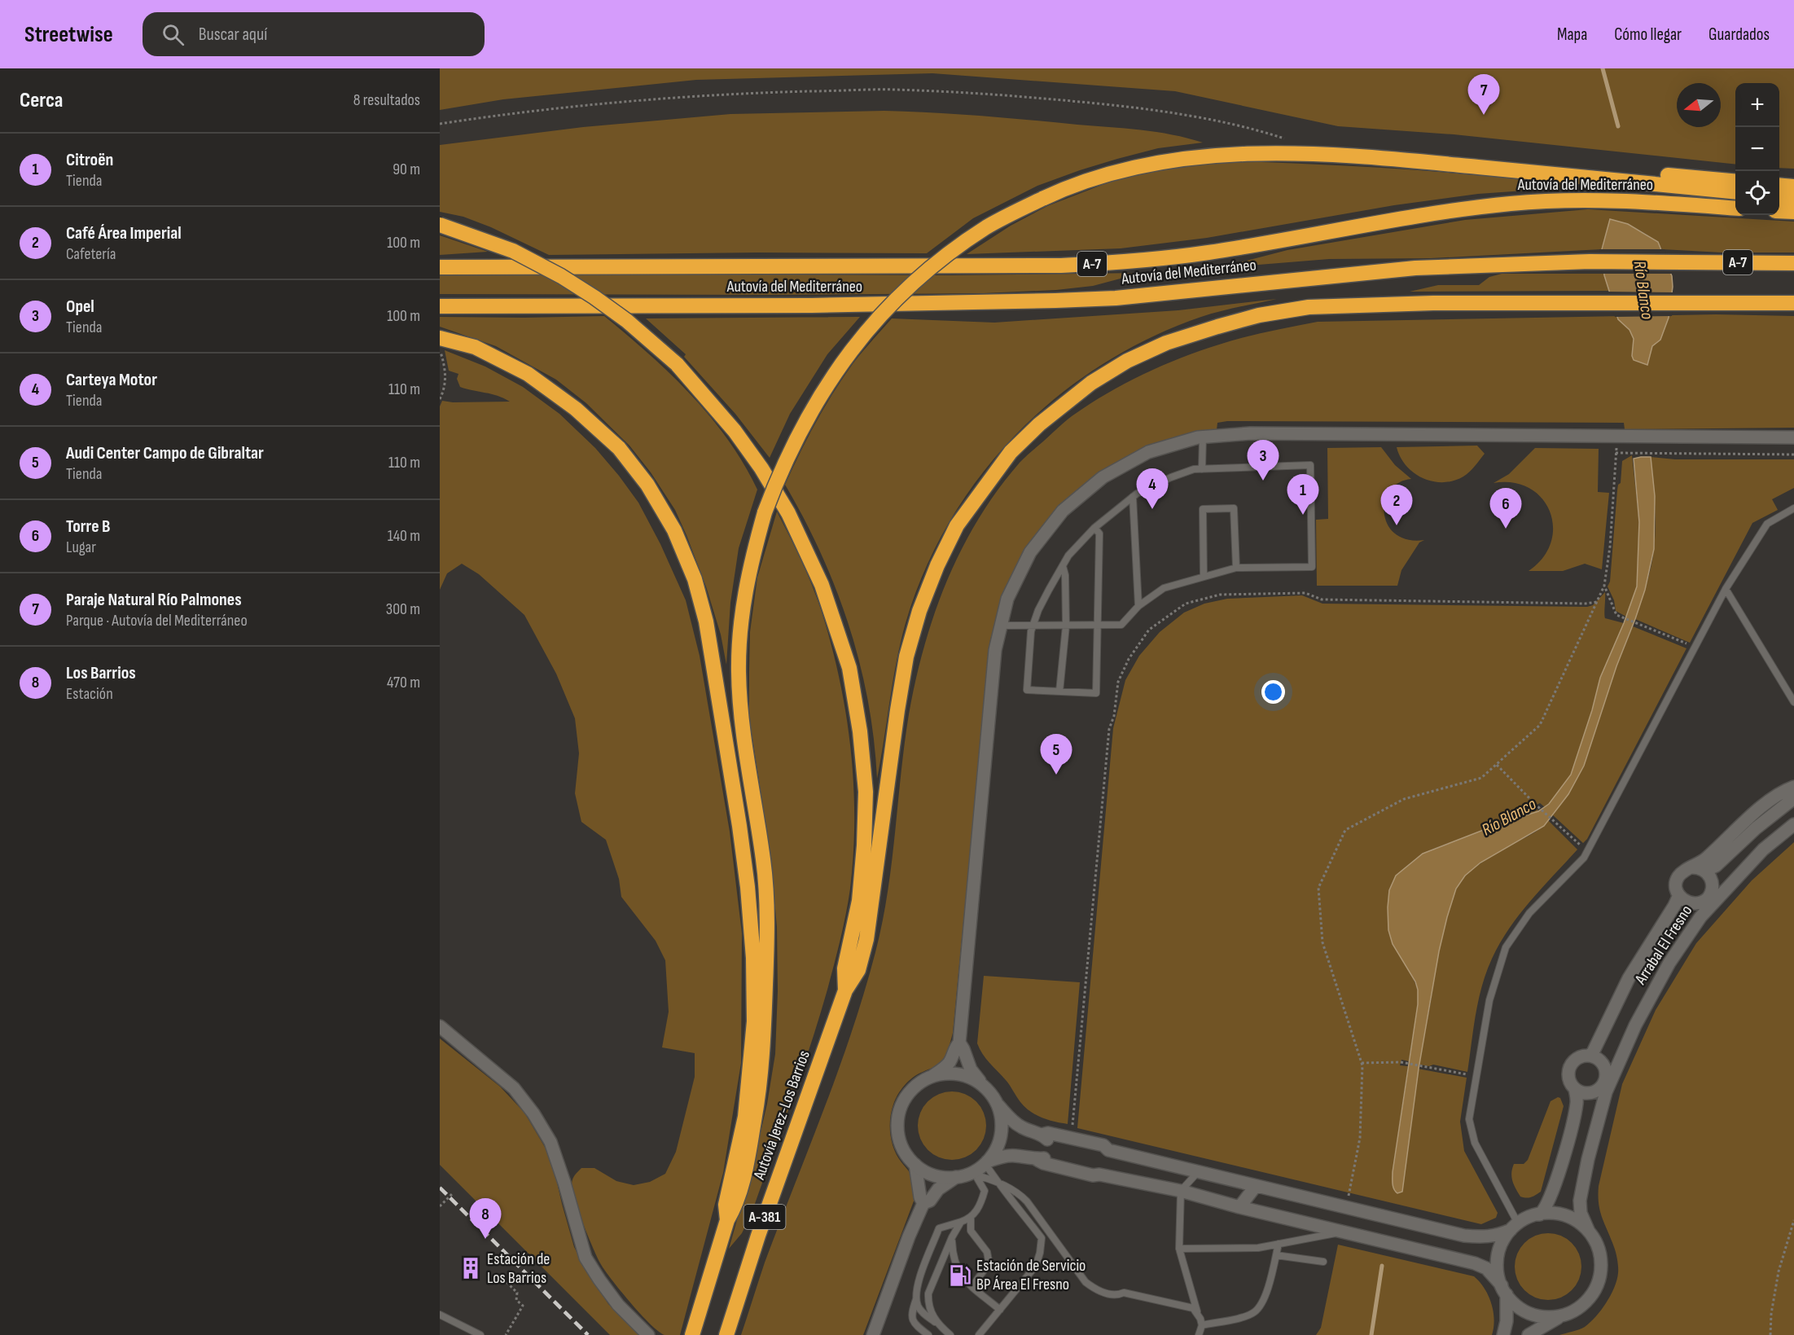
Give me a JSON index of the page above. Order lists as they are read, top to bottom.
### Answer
{
  "streets": {
    "highway": [
      "Autovía del Mediterráneo",
      "A-7",
      "Autovía Jerez-Los Barrios",
      "A-381"
    ],
    "street": ["Arrabal El Fresno"]
  },
  "water": ["Río Blanco"],
  "places": {
    "building": ["Estación de Los Barrios"],
    "fuel station": ["Estación de Servicio BP Área El Fresno"]
  },
  "north": "left",
  "page": {
    "header": "Streetwise",
    "search": "Buscar aquí",
    "nav": ["Mapa", "Cómo llegar", "Guardados"],
    "heading": ["Cerca", "8 resultados"],
    "pins": [
      "7",
      "3",
      "4",
      "1",
      "2",
      "6",
      "5",
      "8"
    ],
    "map_buttons": ["+", "−"],
    "list": [
      {
        "mark": "1",
        "name": "Citroën",
        "note": "Tienda",
        "value": "90 m"
      },
      {
        "mark": "2",
        "name": "Café Área Imperial",
        "note": "Cafetería",
        "value": "100 m"
      },
      {
        "mark": "3",
        "name": "Opel",
        "note": "Tienda",
        "value": "100 m"
      },
      {
        "mark": "4",
        "name": "Carteya Motor",
        "note": "Tienda",
        "value": "110 m"
      },
      {
        "mark": "5",
        "name": "Audi Center Campo de Gibraltar",
        "note": "Tienda",
        "value": "110 m"
      },
      {
        "mark": "6",
        "name": "Torre B",
        "note": "Lugar",
        "value": "140 m"
      },
      {
        "mark": "7",
        "name": "Paraje Natural Río Palmones",
        "note": "Parque · Autovía del Mediterráneo",
        "value": "300 m"
      },
      {
        "mark": "8",
        "name": "Los Barrios",
        "note": "Estación",
        "value": "470 m"
      }
    ]
  }
}
